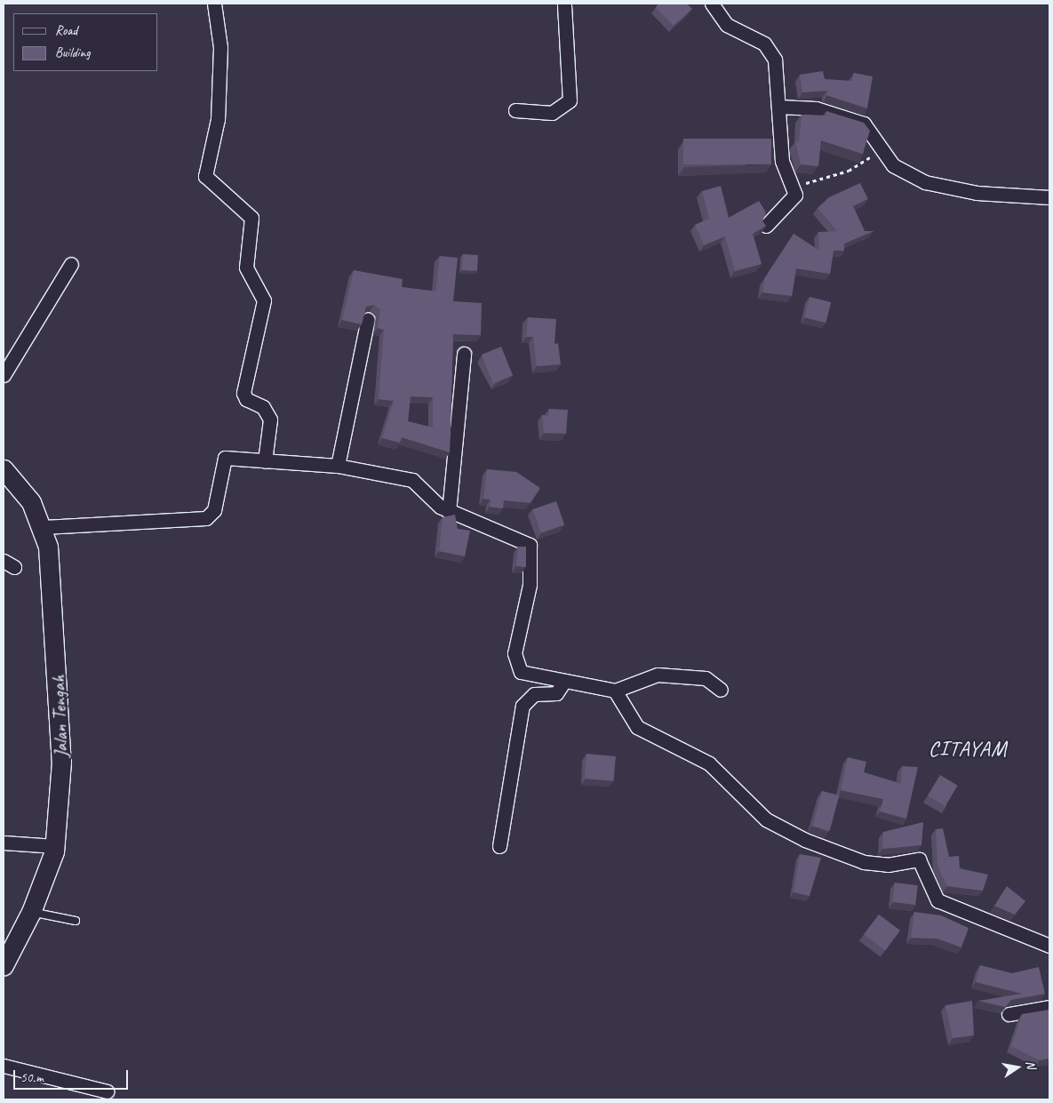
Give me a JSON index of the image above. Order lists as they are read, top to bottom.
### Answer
{
  "streets": {
    "main road": ["Jalan Tengah"]
  },
  "districts": ["CITAYAM"],
  "legend": ["Road", "Building"],
  "scale_bar": "50 m",
  "north": "right"
}
